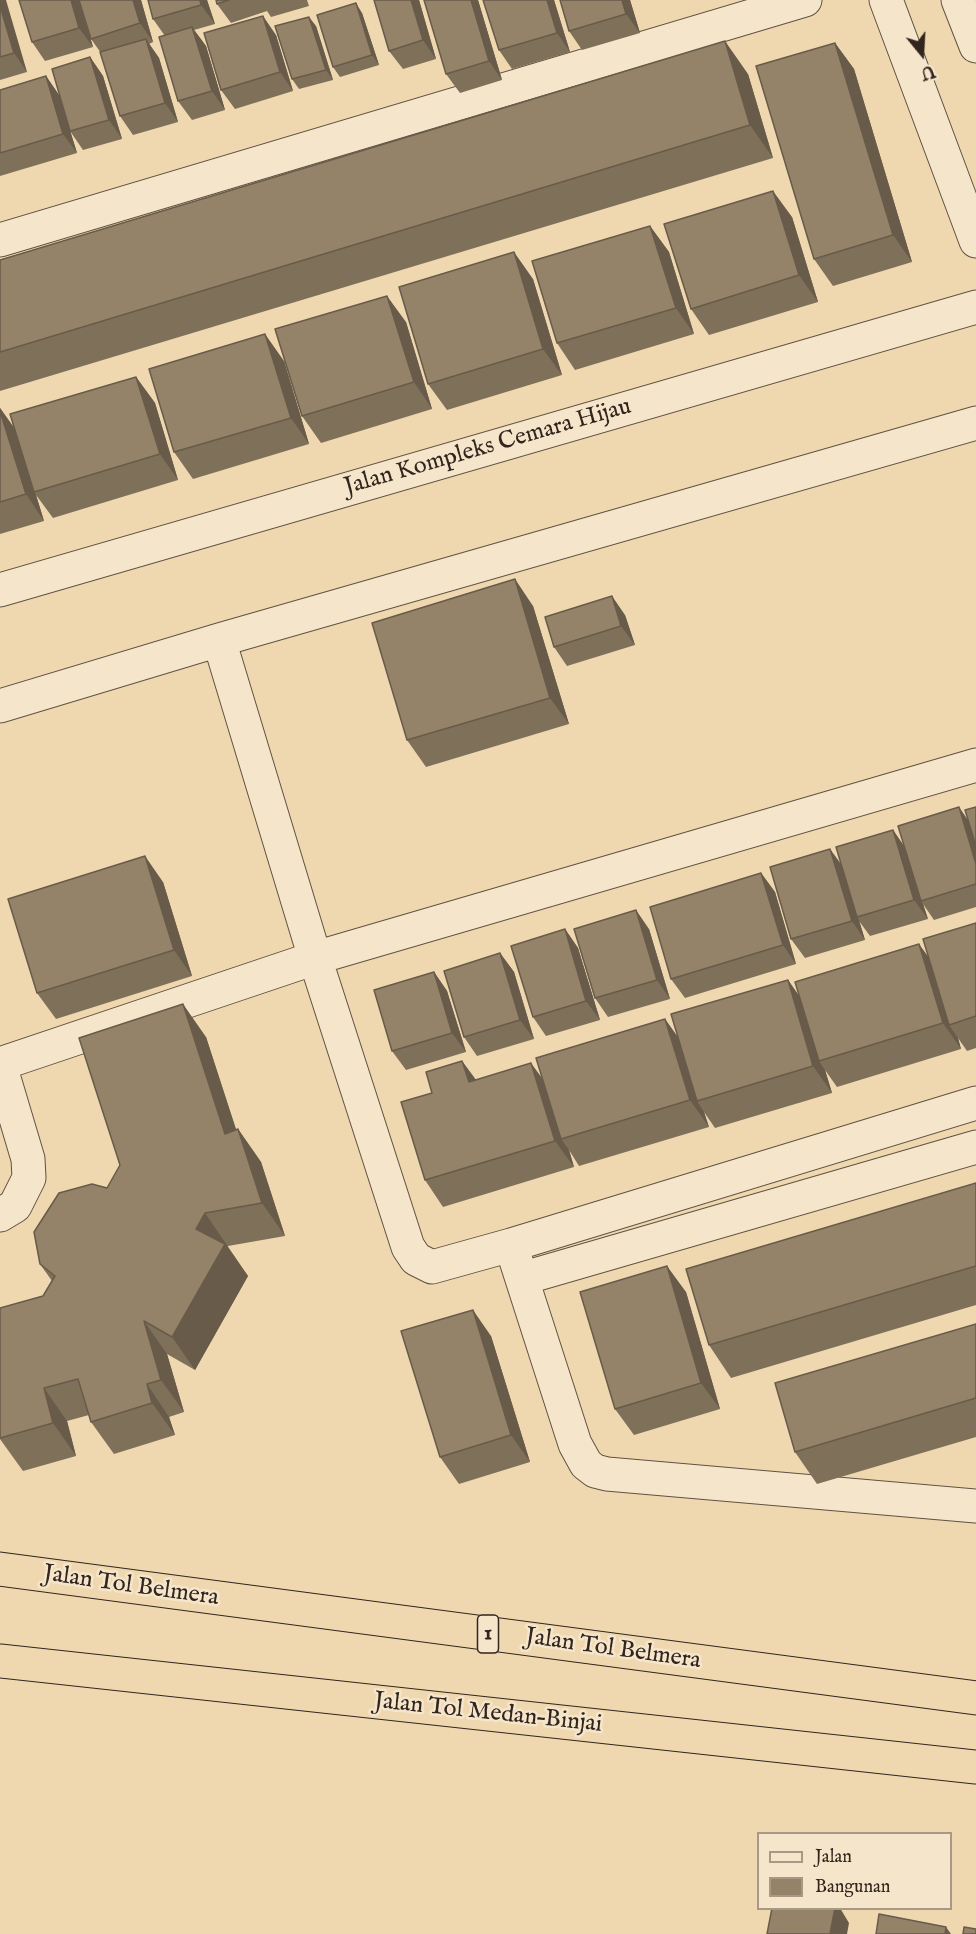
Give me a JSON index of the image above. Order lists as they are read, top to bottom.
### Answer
{
  "streets": {
    "highway": ["Jalan Tol Belmera", "1", "Jalan Tol Medan–Binjai"],
    "street": ["Jalan Kompleks Cemara Hijau"]
  },
  "legend": ["Jalan", "Bangunan"],
  "north": "bottom"
}
